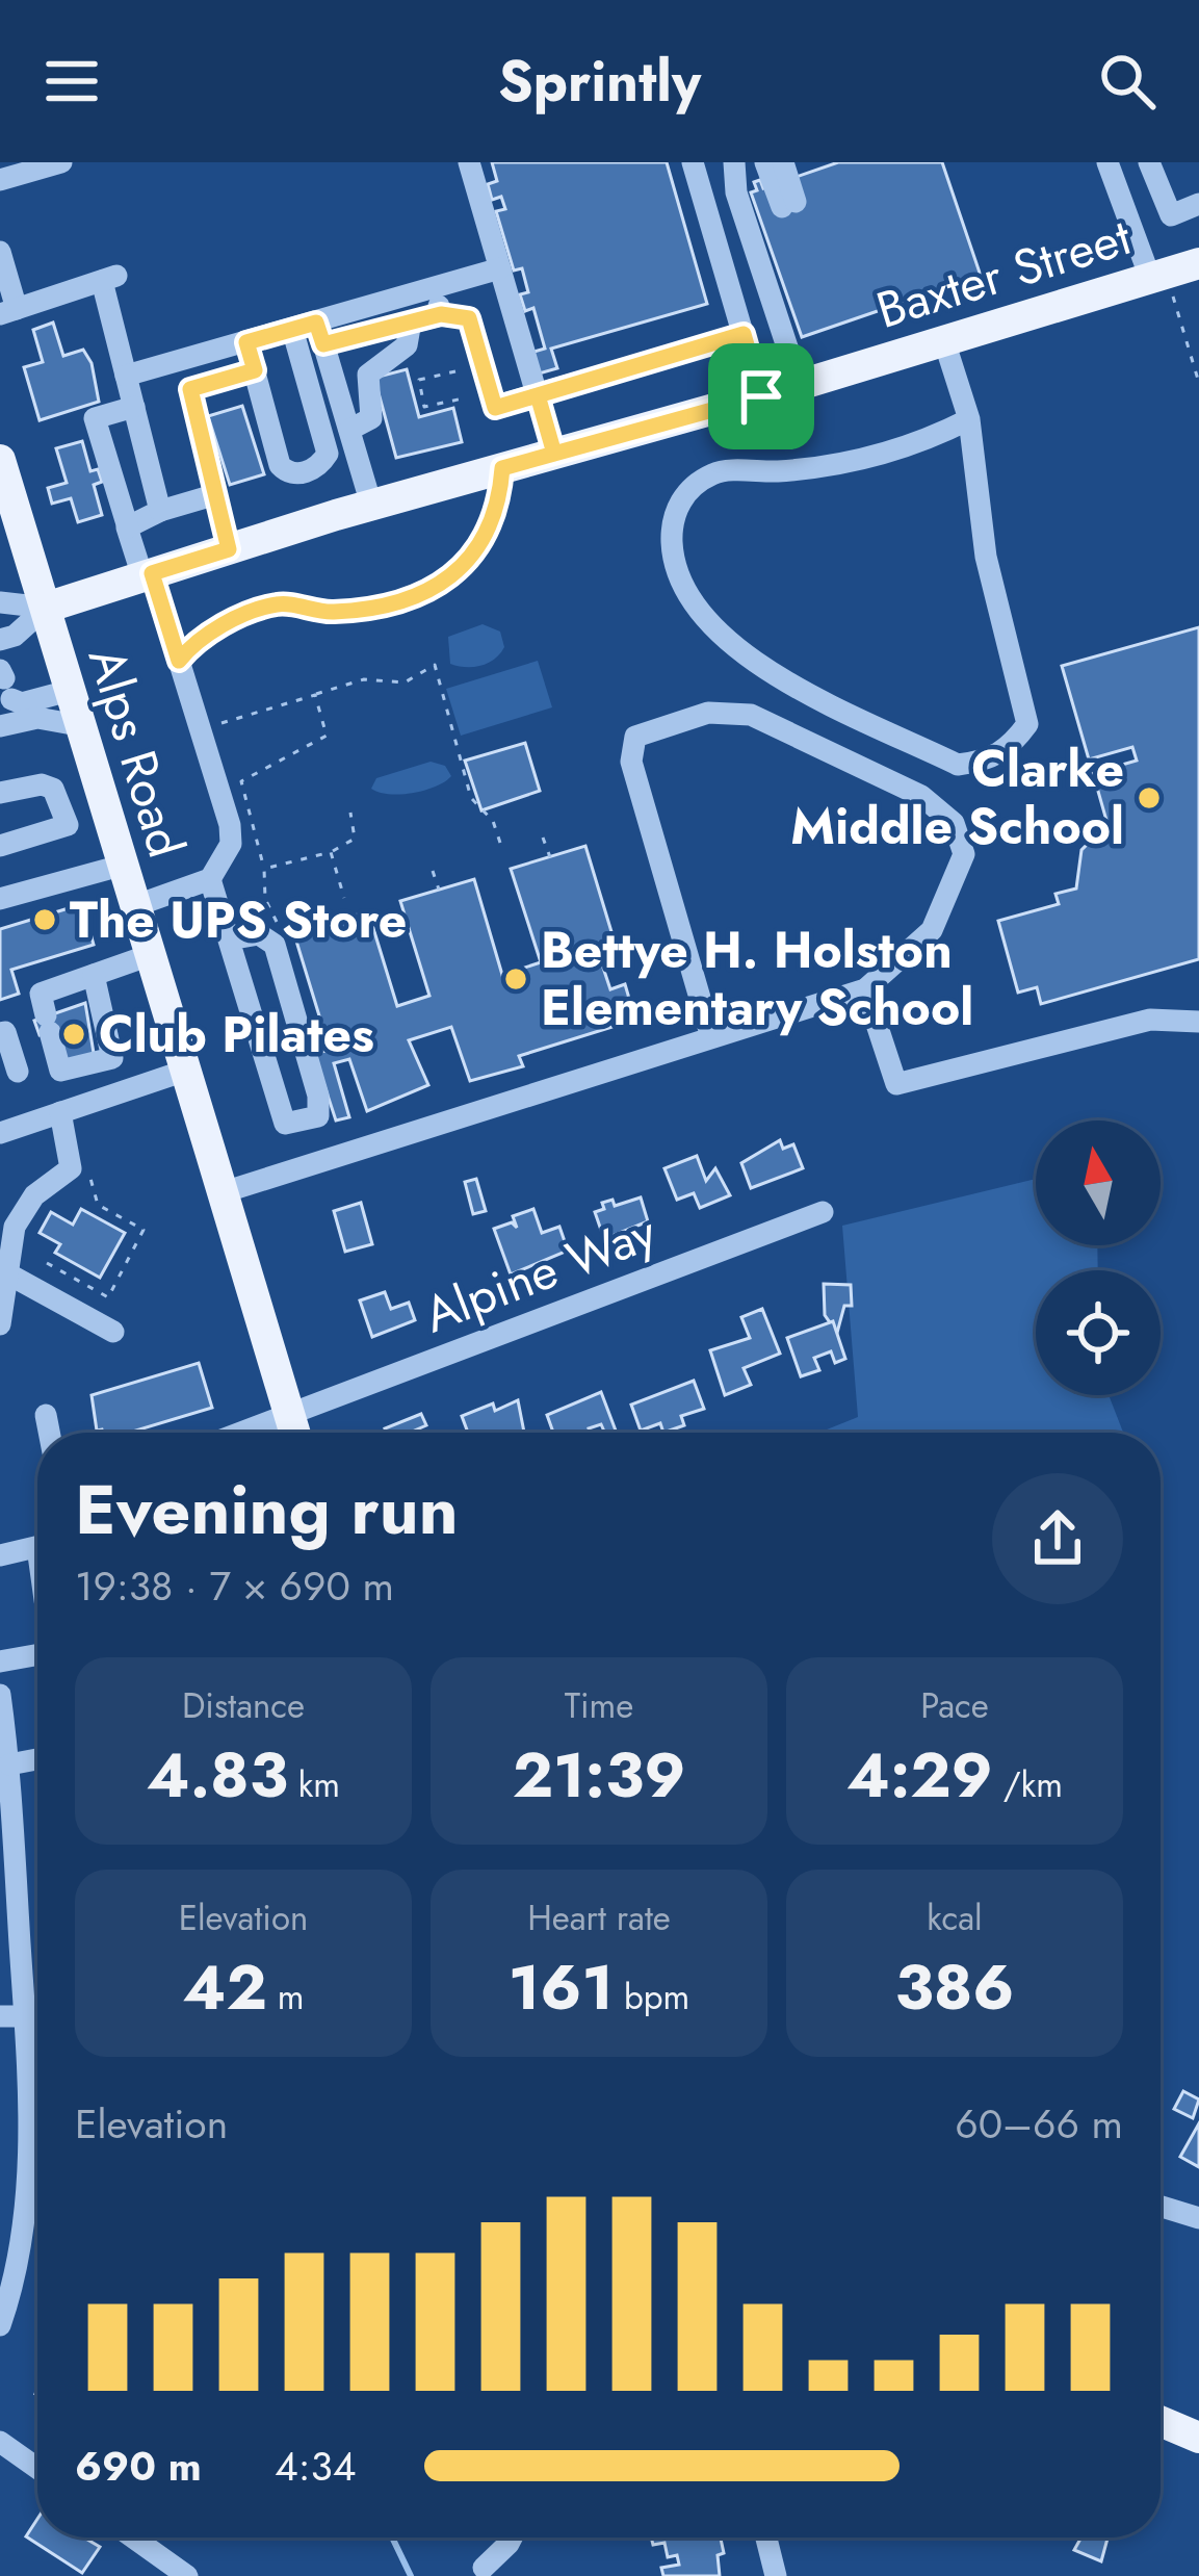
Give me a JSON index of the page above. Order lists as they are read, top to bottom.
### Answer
{
  "streets": {
    "main road": ["Baxter Street", "Alps Road"],
    "street": ["Alpine Way"]
  },
  "crossings": [
    ["Baxter Street", "Alps Road"],
    ["Alps Road", "Alpine Way"]
  ],
  "places": [
    "Clarke Middle School",
    "The UPS Store",
    "Bettye H. Holston Elementary School",
    "Club Pilates"
  ],
  "north": "top",
  "page": {
    "header": "Sprintly",
    "heading": ["Evening run", "19:38 · 7 × 690 m"],
    "stats": [
      ["Distance", "4.83 km"],
      ["Time", "21:39"],
      ["Pace", "4:29 /km"],
      ["Elevation", "42 m"],
      ["Heart rate", "161 bpm"],
      ["kcal", "386"]
    ],
    "chart": ["Elevation", "60–66 m"],
    "list": [
      {
        "name": "690 m",
        "note": "4:34"
      }
    ]
  }
}
